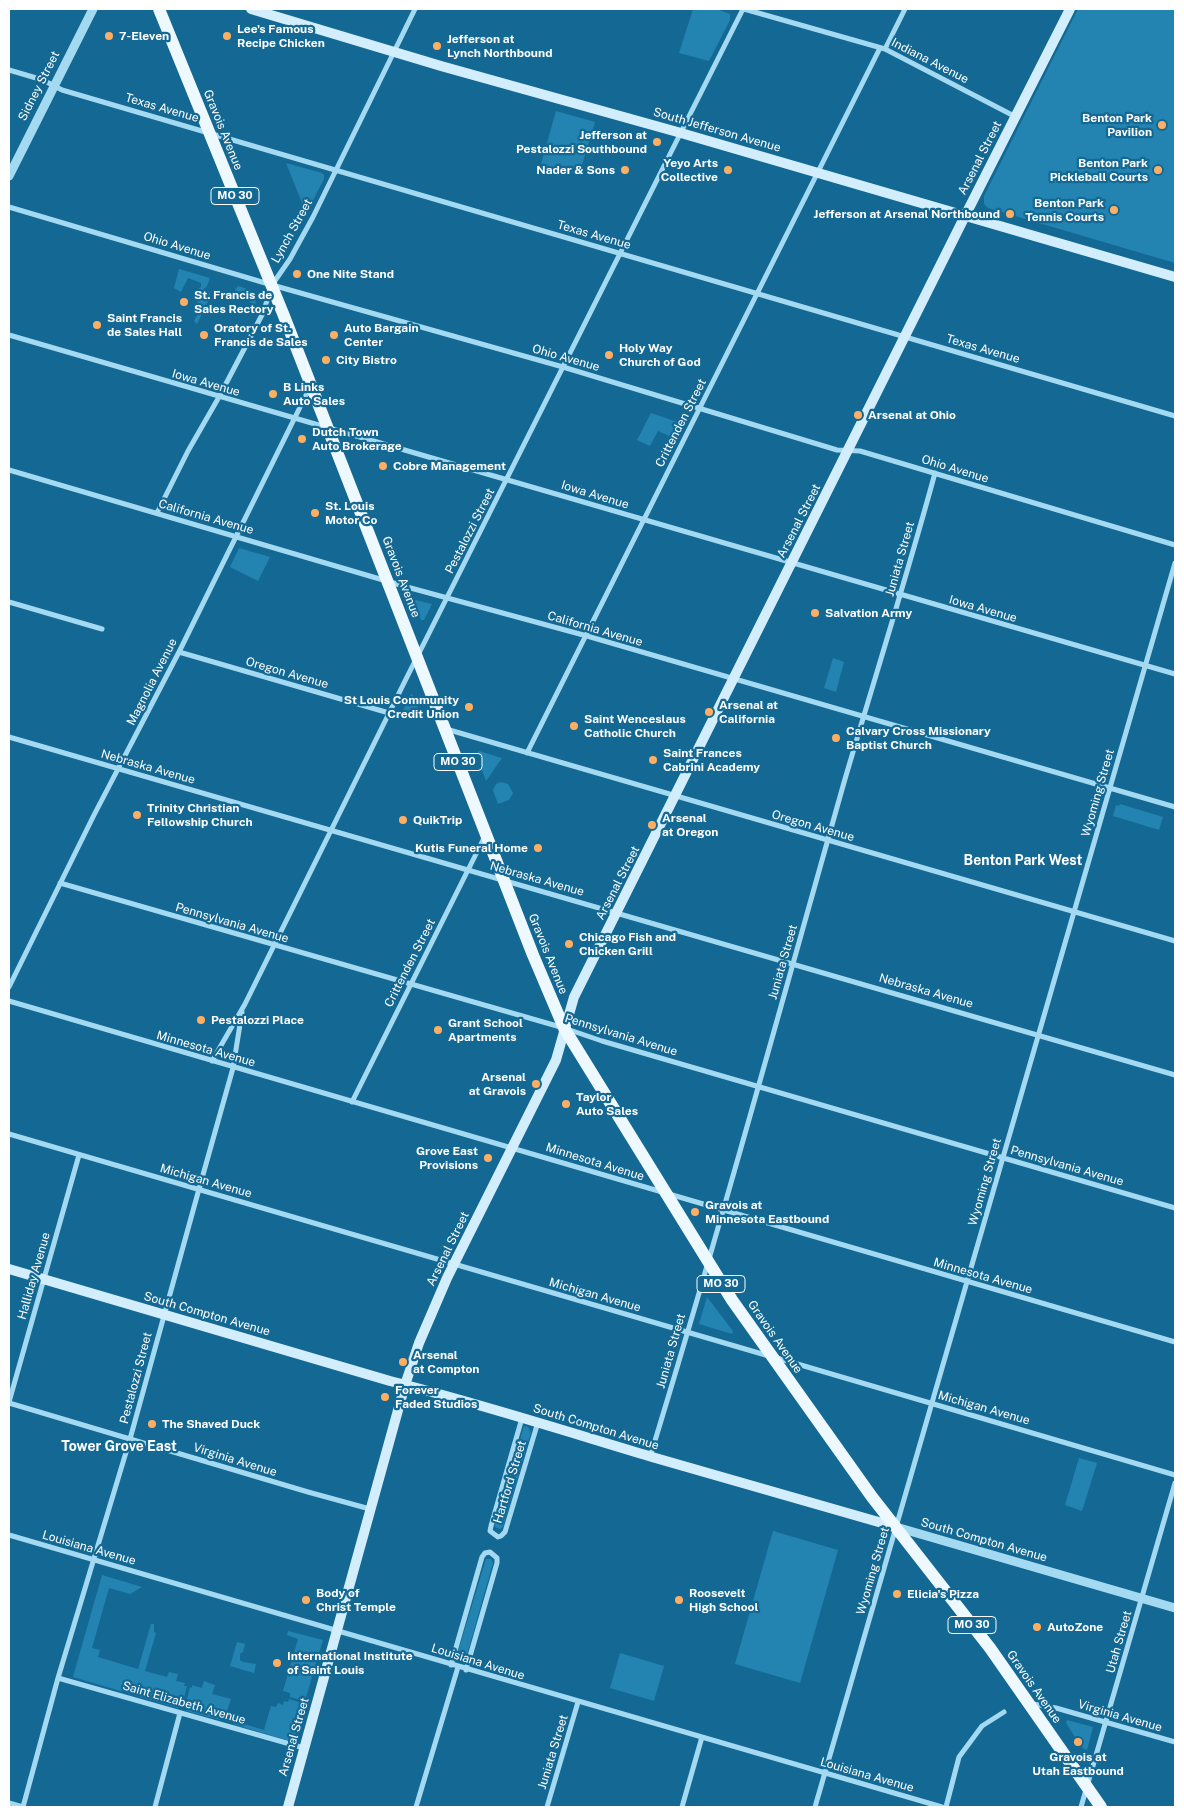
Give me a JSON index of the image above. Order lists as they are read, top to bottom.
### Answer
{
  "streets": {
    "main road": [
      "Gravois Avenue",
      "South Jefferson Avenue",
      "Arsenal Street",
      "MO 30",
      "South Compton Avenue"
    ],
    "street": [
      "Indiana Avenue",
      "Sidney Street",
      "Texas Avenue",
      "Lynch Street",
      "Ohio Avenue",
      "Iowa Avenue",
      "Crittenden Street",
      "California Avenue",
      "Pestalozzi Street",
      "Juniata Street",
      "Oregon Avenue",
      "Magnolia Avenue",
      "Nebraska Avenue",
      "Wyoming Street",
      "Pennsylvania Avenue",
      "Minnesota Avenue",
      "Michigan Avenue",
      "Halliday Avenue",
      "Virginia Avenue",
      "Hartford Street",
      "Louisiana Avenue",
      "Utah Street",
      "Saint Elizabeth Avenue"
    ]
  },
  "crossings": [
    ["Indiana Avenue", "Arsenal Street"],
    ["Indiana Avenue", "Crittenden Street"],
    ["Indiana Avenue", "Pestalozzi Street"],
    ["Sidney Street", "Texas Avenue"],
    ["Texas Avenue", "Gravois Avenue"],
    ["Texas Avenue", "Arsenal Street"],
    ["Texas Avenue", "Lynch Street"],
    ["Texas Avenue", "Crittenden Street"],
    ["Texas Avenue", "Pestalozzi Street"],
    ["Gravois Avenue", "Arsenal Street"],
    ["Gravois Avenue", "Lynch Street"],
    ["Gravois Avenue", "Ohio Avenue"],
    ["Gravois Avenue", "Iowa Avenue"],
    ["Gravois Avenue", "Crittenden Street"],
    ["Gravois Avenue", "California Avenue"],
    ["Gravois Avenue", "Pestalozzi Street"],
    ["Gravois Avenue", "Juniata Street"],
    ["Gravois Avenue", "Oregon Avenue"],
    ["Gravois Avenue", "Magnolia Avenue"],
    ["Gravois Avenue", "Nebraska Avenue"],
    ["Gravois Avenue", "Wyoming Street"],
    ["Gravois Avenue", "Pennsylvania Avenue"],
    ["Gravois Avenue", "Minnesota Avenue"],
    ["Gravois Avenue", "Michigan Avenue"],
    ["Gravois Avenue", "South Compton Avenue"],
    ["Gravois Avenue", "Virginia Avenue"],
    ["Gravois Avenue", "Utah Street"],
    ["South Jefferson Avenue", "Arsenal Street"],
    ["South Jefferson Avenue", "Lynch Street"],
    ["South Jefferson Avenue", "Crittenden Street"],
    ["South Jefferson Avenue", "Pestalozzi Street"],
    ["Arsenal Street", "Ohio Avenue"],
    ["Arsenal Street", "Iowa Avenue"],
    ["Arsenal Street", "California Avenue"],
    ["Arsenal Street", "Oregon Avenue"],
    ["Arsenal Street", "Nebraska Avenue"],
    ["Arsenal Street", "Pennsylvania Avenue"],
    ["Arsenal Street", "Minnesota Avenue"],
    ["Arsenal Street", "Michigan Avenue"],
    ["Arsenal Street", "South Compton Avenue"],
    ["Arsenal Street", "Virginia Avenue"],
    ["Arsenal Street", "Louisiana Avenue"],
    ["Arsenal Street", "Saint Elizabeth Avenue"],
    ["Lynch Street", "Ohio Avenue"],
    ["Lynch Street", "Iowa Avenue"],
    ["Lynch Street", "California Avenue"],
    ["Ohio Avenue", "Crittenden Street"],
    ["Ohio Avenue", "Pestalozzi Street"],
    ["Ohio Avenue", "Juniata Street"],
    ["Iowa Avenue", "Crittenden Street"],
    ["Iowa Avenue", "Pestalozzi Street"],
    ["Iowa Avenue", "Juniata Street"],
    ["Iowa Avenue", "Magnolia Avenue"],
    ["Iowa Avenue", "Wyoming Street"],
    ["Crittenden Street", "California Avenue"],
    ["Crittenden Street", "Oregon Avenue"],
    ["Crittenden Street", "Nebraska Avenue"],
    ["Crittenden Street", "Pennsylvania Avenue"],
    ["Crittenden Street", "Minnesota Avenue"],
    ["California Avenue", "Pestalozzi Street"],
    ["California Avenue", "Juniata Street"],
    ["California Avenue", "Magnolia Avenue"],
    ["California Avenue", "Wyoming Street"],
    ["Pestalozzi Street", "Oregon Avenue"],
    ["Pestalozzi Street", "Nebraska Avenue"],
    ["Pestalozzi Street", "Pennsylvania Avenue"],
    ["Pestalozzi Street", "Minnesota Avenue"],
    ["Pestalozzi Street", "Michigan Avenue"],
    ["Pestalozzi Street", "South Compton Avenue"],
    ["Pestalozzi Street", "Virginia Avenue"],
    ["Pestalozzi Street", "Louisiana Avenue"],
    ["Pestalozzi Street", "Saint Elizabeth Avenue"],
    ["Juniata Street", "Oregon Avenue"],
    ["Juniata Street", "Nebraska Avenue"],
    ["Juniata Street", "Pennsylvania Avenue"],
    ["Juniata Street", "Minnesota Avenue"],
    ["Juniata Street", "Michigan Avenue"],
    ["Juniata Street", "South Compton Avenue"],
    ["Juniata Street", "Louisiana Avenue"],
    ["Oregon Avenue", "Magnolia Avenue"],
    ["Oregon Avenue", "Wyoming Street"],
    ["Magnolia Avenue", "Nebraska Avenue"],
    ["Magnolia Avenue", "Pennsylvania Avenue"],
    ["Nebraska Avenue", "Wyoming Street"],
    ["Wyoming Street", "Pennsylvania Avenue"],
    ["Wyoming Street", "Minnesota Avenue"],
    ["Wyoming Street", "Michigan Avenue"],
    ["Wyoming Street", "South Compton Avenue"],
    ["Wyoming Street", "Louisiana Avenue"],
    ["Michigan Avenue", "Halliday Avenue"],
    ["Halliday Avenue", "South Compton Avenue"],
    ["Halliday Avenue", "Virginia Avenue"],
    ["South Compton Avenue", "Hartford Street"],
    ["South Compton Avenue", "Utah Street"],
    ["Virginia Avenue", "Utah Street"]
  ],
  "districts": ["Benton Park West", "Tower Grove East"],
  "places": [
    "7-Eleven",
    "Lee's Famous Recipe Chicken",
    "Jefferson at Lynch Northbound",
    "Benton Park Pavilion",
    "Jefferson at Pestalozzi Southbound",
    "Nader & Sons",
    "Yeyo Arts Collective",
    "Benton Park Pickleball Courts",
    "Benton Park Tennis Courts",
    "Jefferson at Arsenal Northbound",
    "One Nite Stand",
    "St. Francis de Sales Rectory",
    "Saint Francis de Sales Hall",
    "Oratory of St. Francis de Sales",
    "Auto Bargain Center",
    "Holy Way Church of God",
    "City Bistro",
    "B Links Auto Sales",
    "Arsenal at Ohio",
    "Dutch Town Auto Brokerage",
    "Cobre Management",
    "St. Louis Motor Co",
    "Salvation Army",
    "St Louis Community Credit Union",
    "Arsenal at California",
    "Saint Wenceslaus Catholic Church",
    "Calvary Cross Missionary Baptist Church",
    "Saint Frances Cabrini Academy",
    "Trinity Christian Fellowship Church",
    "QuikTrip",
    "Arsenal at Oregon",
    "Kutis Funeral Home",
    "Chicago Fish and Chicken Grill",
    "Pestalozzi Place",
    "Grant School Apartments",
    "Arsenal at Gravois",
    "Taylor Auto Sales",
    "Grove East Provisions",
    "Gravois at Minnesota Eastbound",
    "Arsenal at Compton",
    "Forever Faded Studios",
    "The Shaved Duck",
    "Elicia's Pizza",
    "Body of Christ Temple",
    "Roosevelt High School",
    "AutoZone",
    "International Institute of Saint Louis",
    "Gravois at Utah Eastbound"
  ]
}
